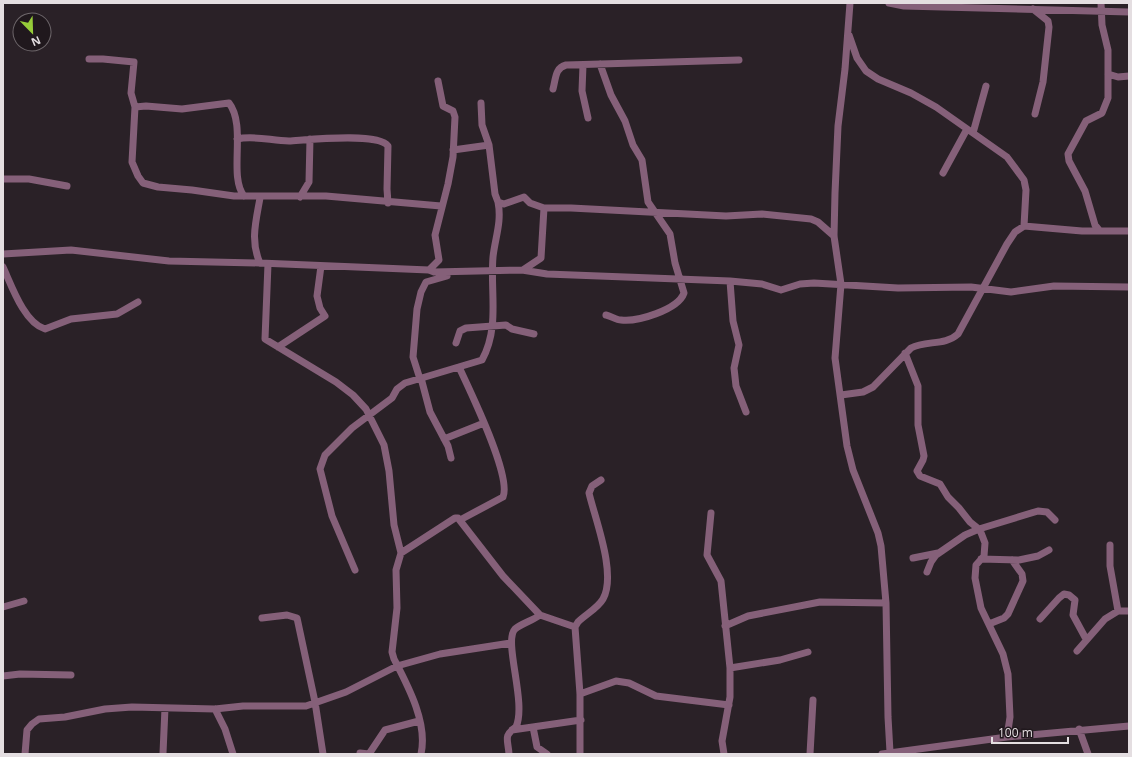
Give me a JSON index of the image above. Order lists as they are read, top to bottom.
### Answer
{
  "scale_bar": "100 m",
  "north": "bottom right"
}
